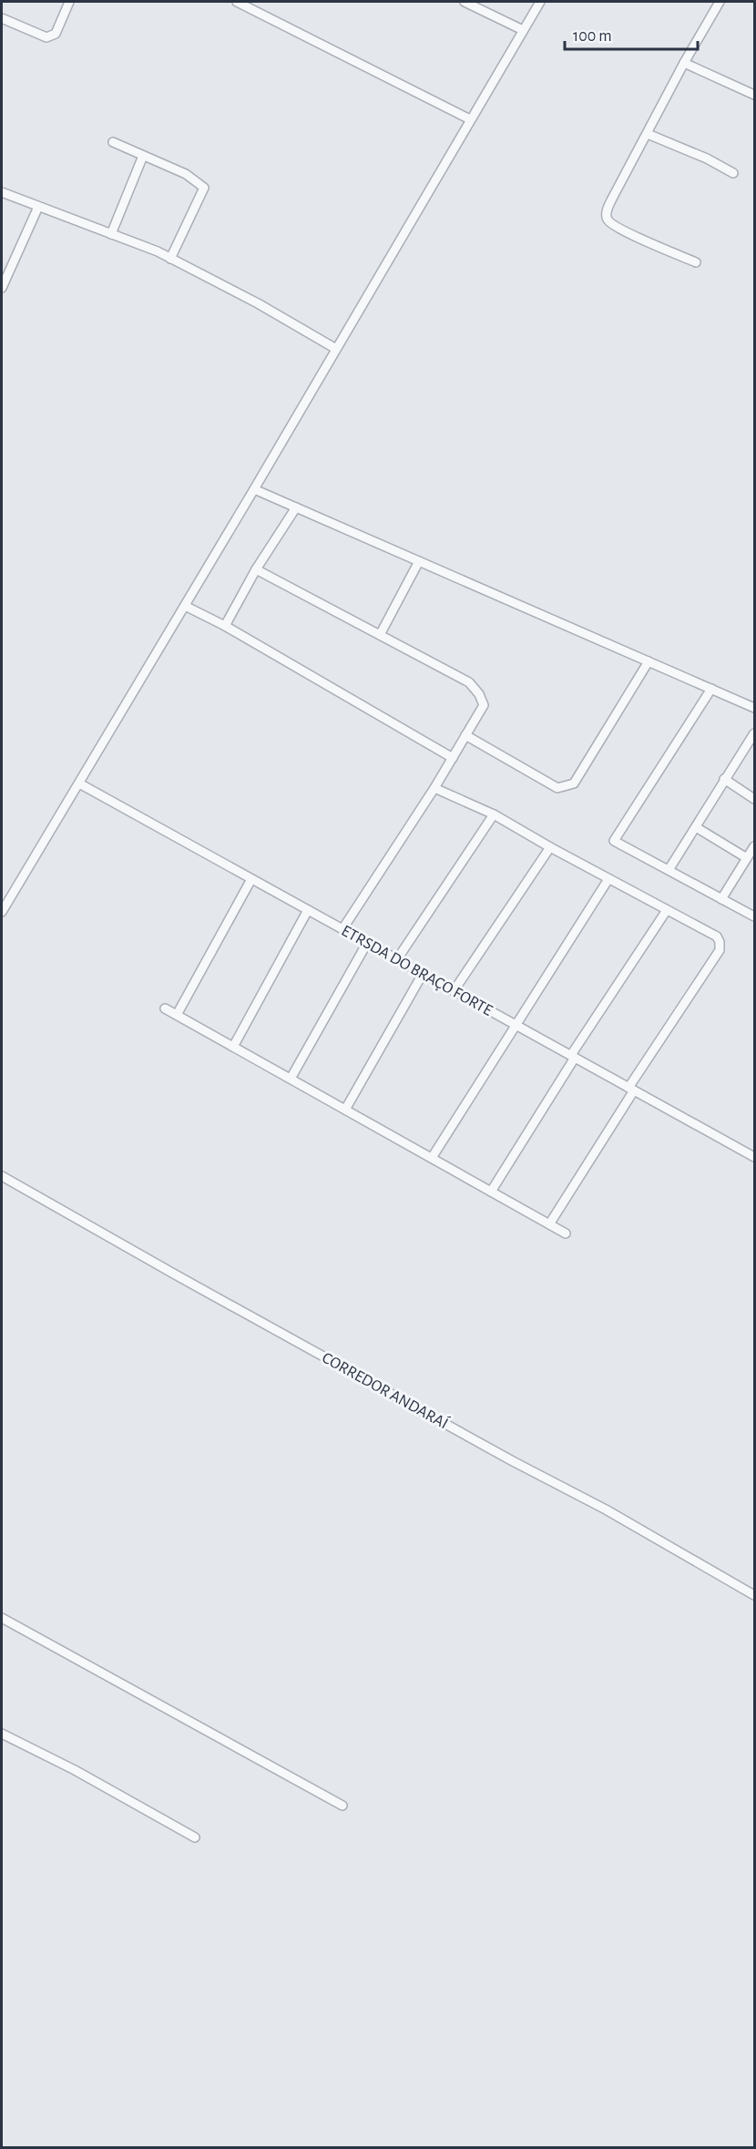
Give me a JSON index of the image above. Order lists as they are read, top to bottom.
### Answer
{
  "streets": {
    "street": ["ETRSDA DO BRAÇO FORTE", "CORREDOR ANDARAÍ"]
  },
  "scale_bar": "100 m"
}
